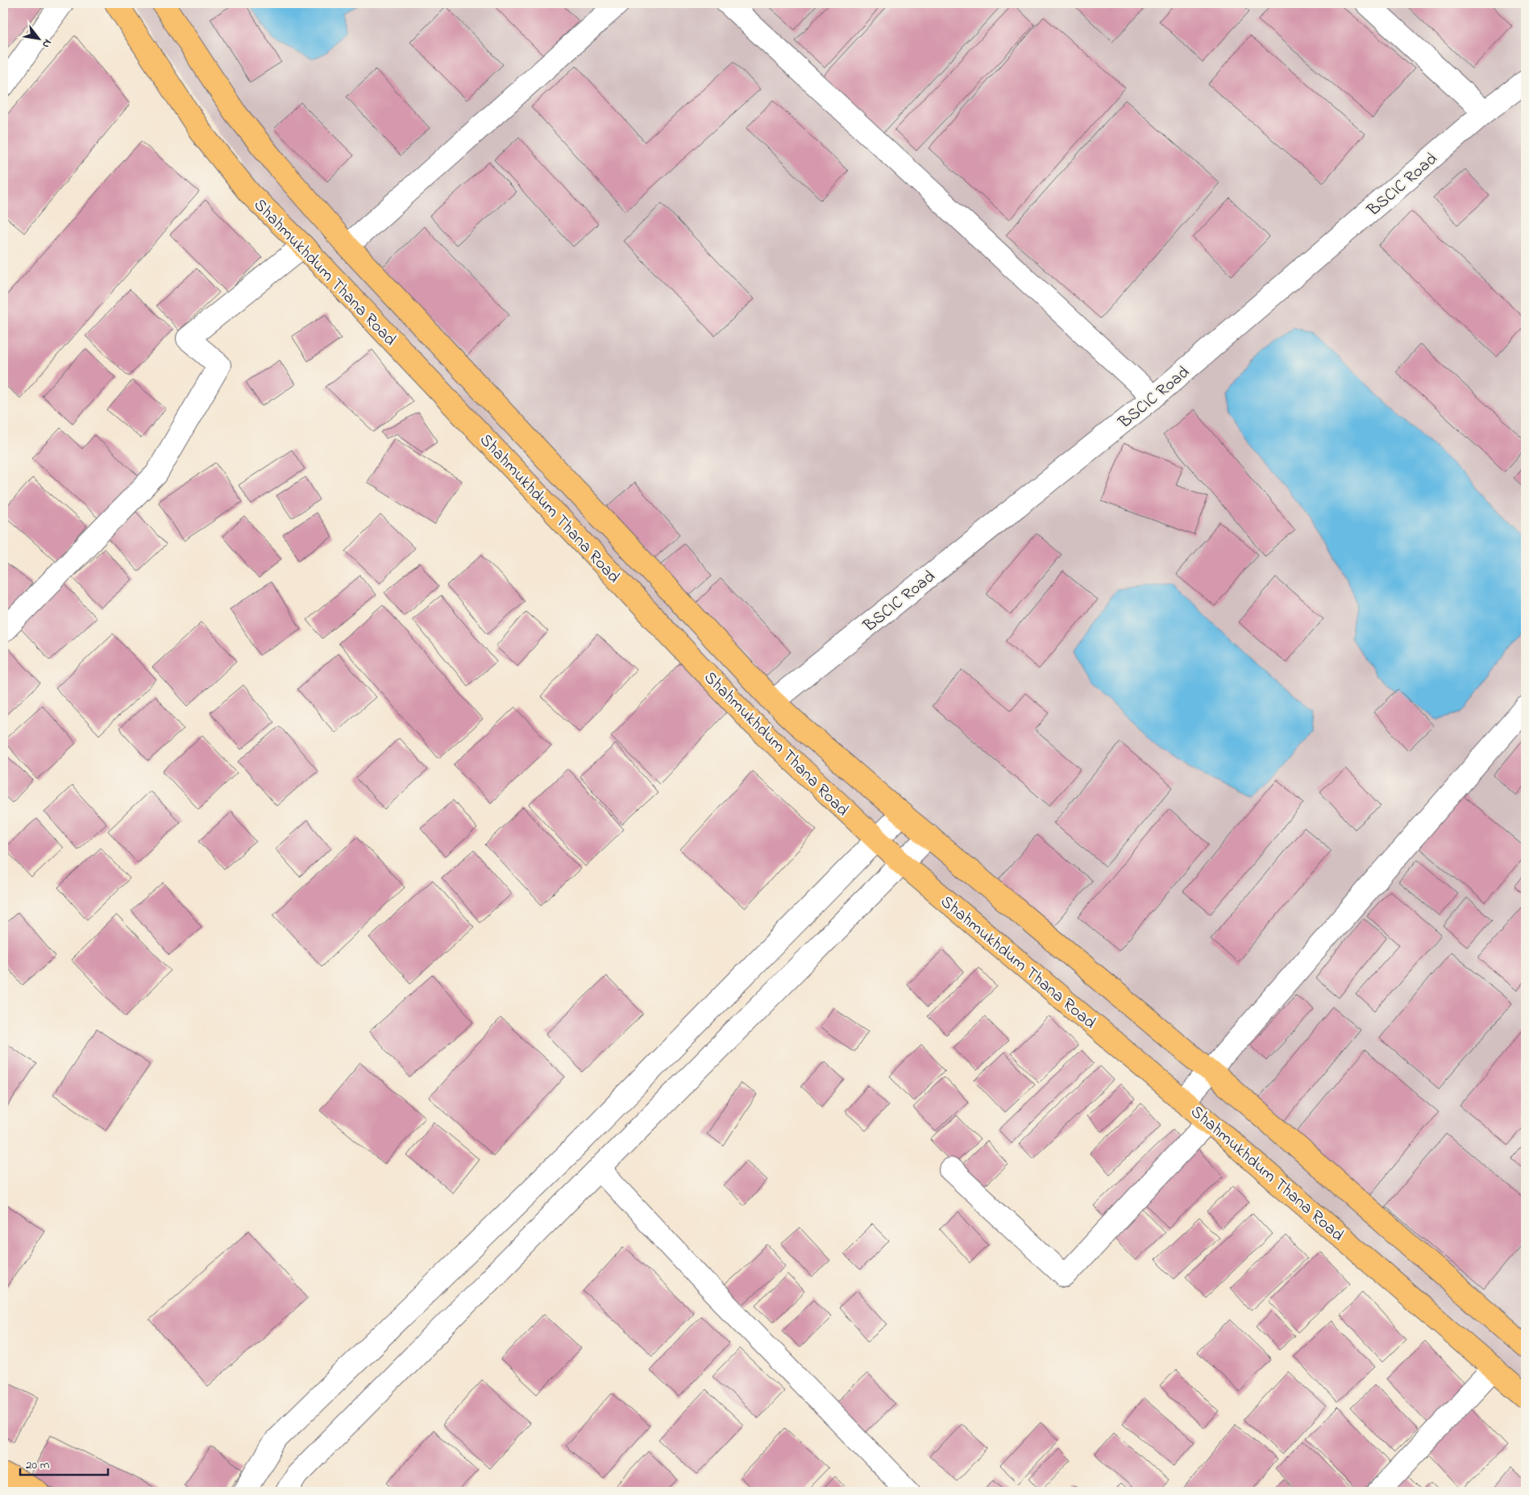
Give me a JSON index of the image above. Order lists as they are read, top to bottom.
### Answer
{
  "streets": {
    "main road": ["Shahmukhdum Thana Road"],
    "street": ["BSCIC Road"]
  },
  "crossings": [
    ["BSCIC Road", "Shahmukhdum Thana Road"]
  ],
  "scale_bar": "20 m",
  "north": "bottom right"
}
